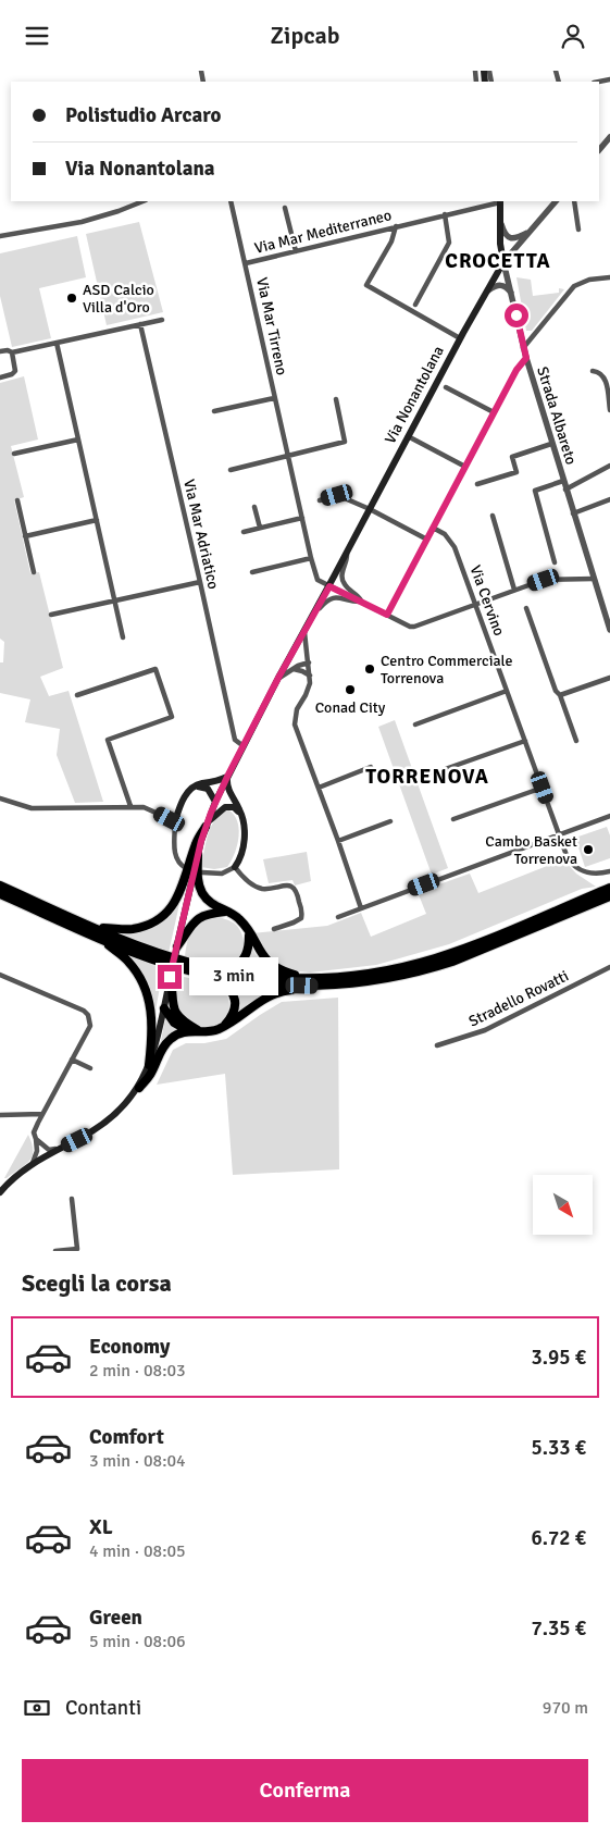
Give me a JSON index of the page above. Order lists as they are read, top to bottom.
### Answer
{
  "streets": {
    "main road": ["Via Nonantolana"],
    "street": [
      "Via Mar Mediterraneo",
      "Via Mar Tirreno",
      "Strada Albareto",
      "Via Mar Adriatico",
      "Via Cervino",
      "Stradello Rovatti"
    ]
  },
  "crossings": [
    ["Via Mar Mediterraneo", "Via Mar Tirreno"],
    ["Via Mar Tirreno", "Via Nonantolana"],
    ["Via Nonantolana", "Strada Albareto"],
    ["Via Nonantolana", "Via Mar Adriatico"]
  ],
  "districts": ["CROCETTA", "TORRENOVA"],
  "places": [
    "ASD Calcio Villa d'Oro",
    "Centro Commerciale Torrenova",
    "Conad City",
    "Cambo Basket Torrenova"
  ],
  "north": "bottom right",
  "page": {
    "header": "Zipcab",
    "banner": ["Polistudio Arcaro", "Via Nonantolana"],
    "bubble": "3 min",
    "heading": "Scegli la corsa",
    "list": [
      {
        "name": "Economy",
        "note": "2 min · 08:03",
        "value": "3.95 €"
      },
      {
        "name": "Comfort",
        "note": "3 min · 08:04",
        "value": "5.33 €"
      },
      {
        "name": "XL",
        "note": "4 min · 08:05",
        "value": "6.72 €"
      },
      {
        "name": "Green",
        "note": "5 min · 08:06",
        "value": "7.35 €"
      }
    ],
    "pay": ["Contanti", "970 m"],
    "buttons": "Conferma"
  }
}
